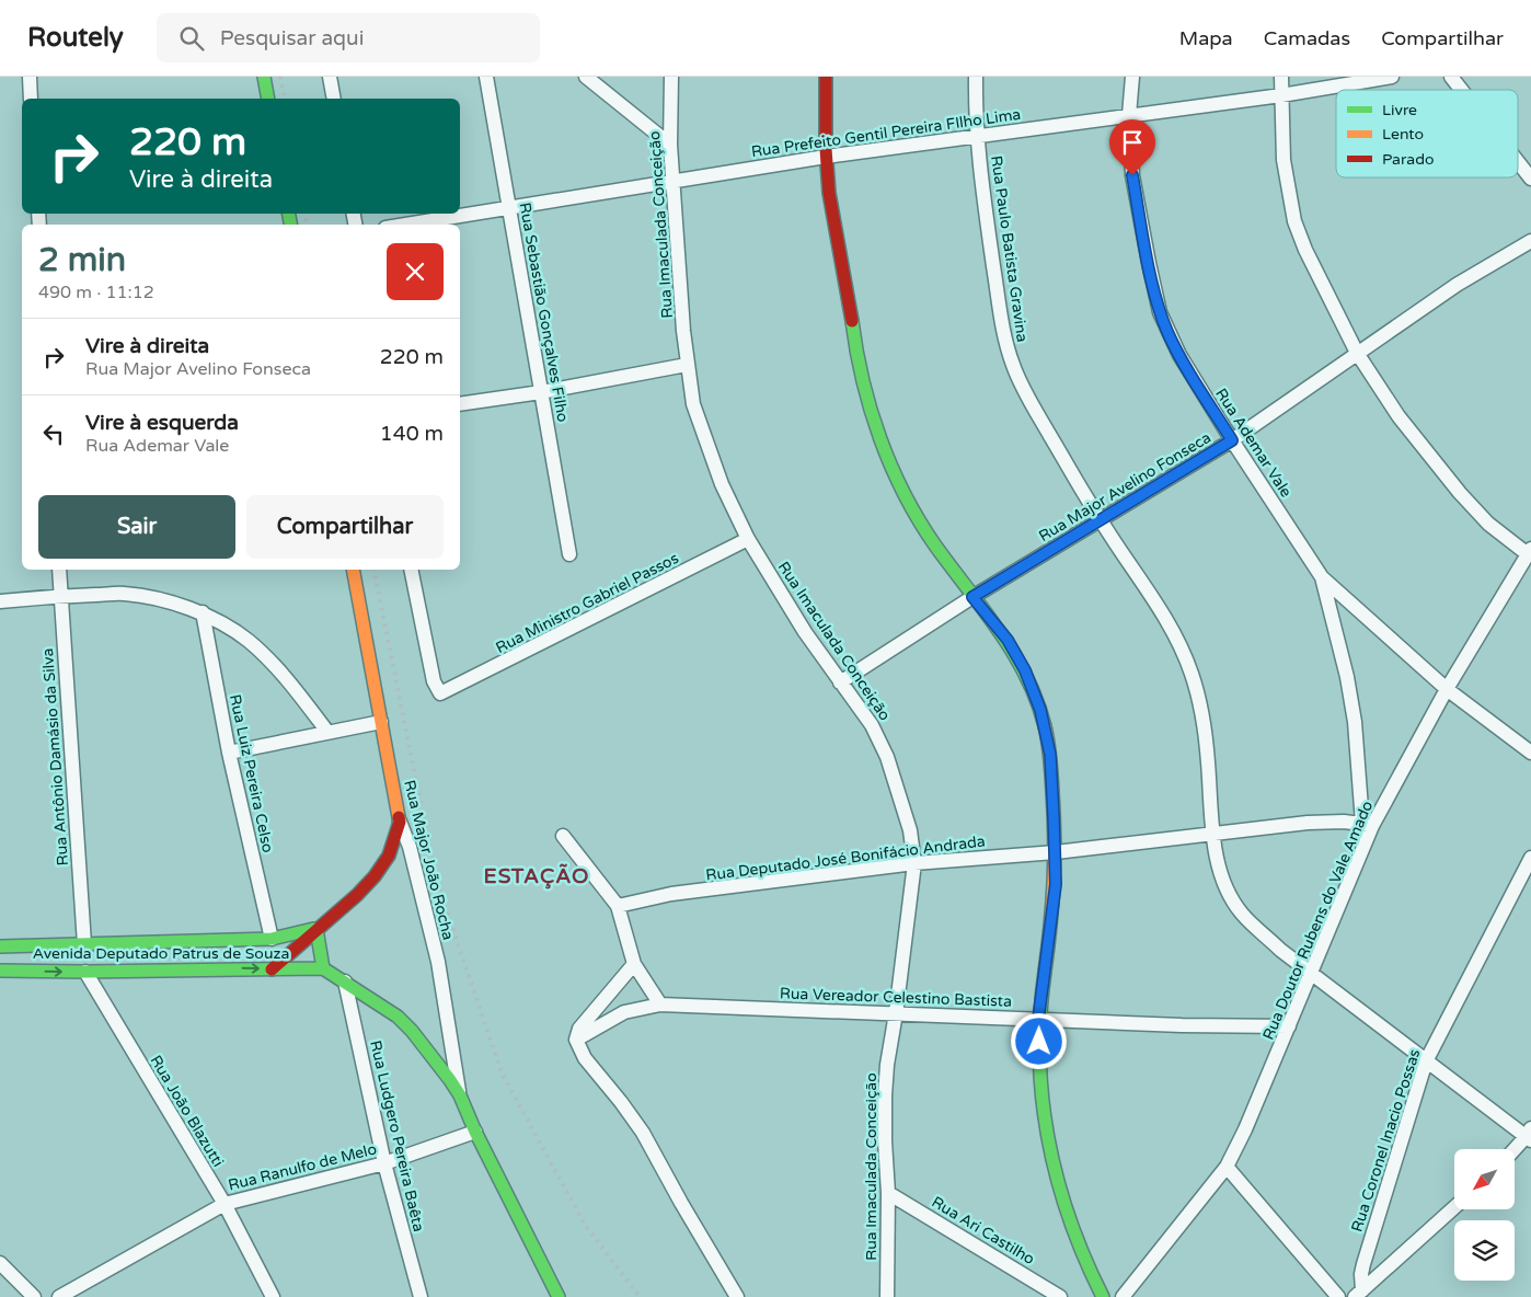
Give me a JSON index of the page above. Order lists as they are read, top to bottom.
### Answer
{
  "streets": {
    "main road": ["Rua Major João Rocha", "Avenida Deputado Patrus de Souza"],
    "street": [
      "Rua Prefeito Gentil Pereira FIlho Lima",
      "Rua Imaculada Conceição",
      "Rua Paulo Batista Gravina",
      "Rua Sebastião Gonçalves Filho",
      "Rua Ademar Vale",
      "Rua Major Avelino Fonseca",
      "Rua Ministro Gabriel Passos",
      "Rua Antônio Damásio da Silva",
      "Rua Luiz Pereira Celso",
      "Rua Deputado José Bonifácio Andrada",
      "Rua Doutor Rubens do Vale Amado",
      "Rua Vereador Celestino Bastista",
      "Rua João Blazutti",
      "Rua Ludgero Pereira Baêta",
      "Rua Coronel Inacio Possas",
      "Rua Ranulfo de Melo",
      "Rua Ari Castilho"
    ]
  },
  "crossings": [
    ["Rua Prefeito Gentil Pereira FIlho Lima", "Rua Imaculada Conceição"],
    ["Rua Prefeito Gentil Pereira FIlho Lima", "Rua Paulo Batista Gravina"],
    ["Rua Prefeito Gentil Pereira FIlho Lima", "Rua Sebastião Gonçalves Filho"],
    ["Rua Prefeito Gentil Pereira FIlho Lima", "Rua Ademar Vale"],
    ["Rua Imaculada Conceição", "Rua Major Avelino Fonseca"],
    ["Rua Imaculada Conceição", "Rua Ministro Gabriel Passos"],
    ["Rua Imaculada Conceição", "Rua Deputado José Bonifácio Andrada"],
    ["Rua Imaculada Conceição", "Rua Vereador Celestino Bastista"],
    ["Rua Imaculada Conceição", "Rua Ari Castilho"],
    ["Rua Paulo Batista Gravina", "Rua Major Avelino Fonseca"],
    ["Rua Paulo Batista Gravina", "Rua Deputado José Bonifácio Andrada"],
    ["Rua Paulo Batista Gravina", "Rua Doutor Rubens do Vale Amado"],
    ["Rua Paulo Batista Gravina", "Rua Coronel Inacio Possas"],
    ["Rua Ademar Vale", "Rua Major Avelino Fonseca"],
    ["Rua Ademar Vale", "Rua Deputado José Bonifácio Andrada"],
    ["Rua Ademar Vale", "Rua Doutor Rubens do Vale Amado"],
    ["Rua Antônio Damásio da Silva", "Avenida Deputado Patrus de Souza"],
    ["Rua Antônio Damásio da Silva", "Rua João Blazutti"],
    ["Rua Luiz Pereira Celso", "Rua Major João Rocha"],
    ["Rua Luiz Pereira Celso", "Avenida Deputado Patrus de Souza"],
    ["Rua Deputado José Bonifácio Andrada", "Rua Doutor Rubens do Vale Amado"],
    ["Rua Major João Rocha", "Avenida Deputado Patrus de Souza"],
    ["Rua Major João Rocha", "Rua Ludgero Pereira Baêta"],
    ["Rua Major João Rocha", "Rua Ranulfo de Melo"],
    ["Rua Doutor Rubens do Vale Amado", "Rua Vereador Celestino Bastista"],
    ["Avenida Deputado Patrus de Souza", "Rua João Blazutti"],
    ["Rua João Blazutti", "Rua Ranulfo de Melo"],
    ["Rua Ludgero Pereira Baêta", "Rua Ranulfo de Melo"]
  ],
  "districts": ["ESTAÇÃO"],
  "legend": ["Livre", "Lento", "Parado"],
  "north": "bottom left",
  "page": {
    "header": "Routely",
    "search": "Pesquisar aqui",
    "nav": ["Mapa", "Camadas", "Compartilhar"],
    "turn": ["220 m", "Vire à direita"],
    "heading": ["2 min", "490 m · 11:12"],
    "list": [
      {
        "name": "Vire à direita",
        "note": "Rua Major Avelino Fonseca",
        "value": "220 m"
      },
      {
        "name": "Vire à esquerda",
        "note": "Rua Ademar Vale",
        "value": "140 m"
      }
    ],
    "buttons": ["Sair", "Compartilhar"]
  }
}
